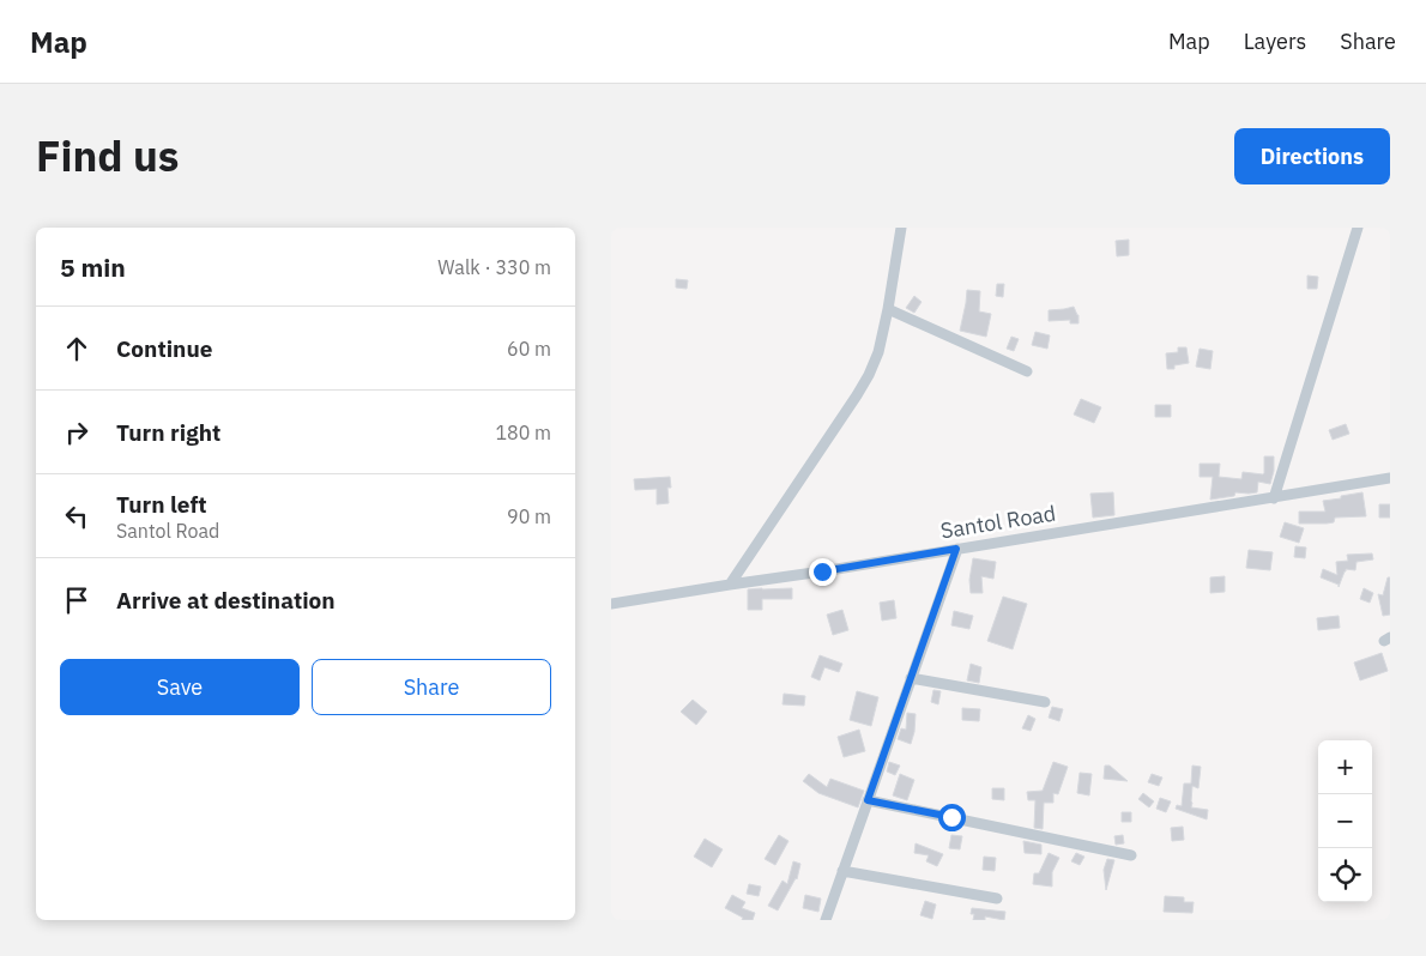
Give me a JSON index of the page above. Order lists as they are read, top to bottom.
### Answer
{
  "streets": {
    "street": ["Santol Road"]
  },
  "page": {
    "header": "Map",
    "nav": ["Map", "Layers", "Share"],
    "title": "Find us",
    "buttons": [
      "Directions",
      ["Save", "Share"]
    ],
    "heading": ["5 min", "Walk · 330 m"],
    "list": [
      ["Continue", "60 m"],
      ["Turn right", "180 m"],
      ["Turn left", "Santol Road", "90 m"],
      "Arrive at destination"
    ],
    "map_buttons": ["+", "−"]
  }
}
